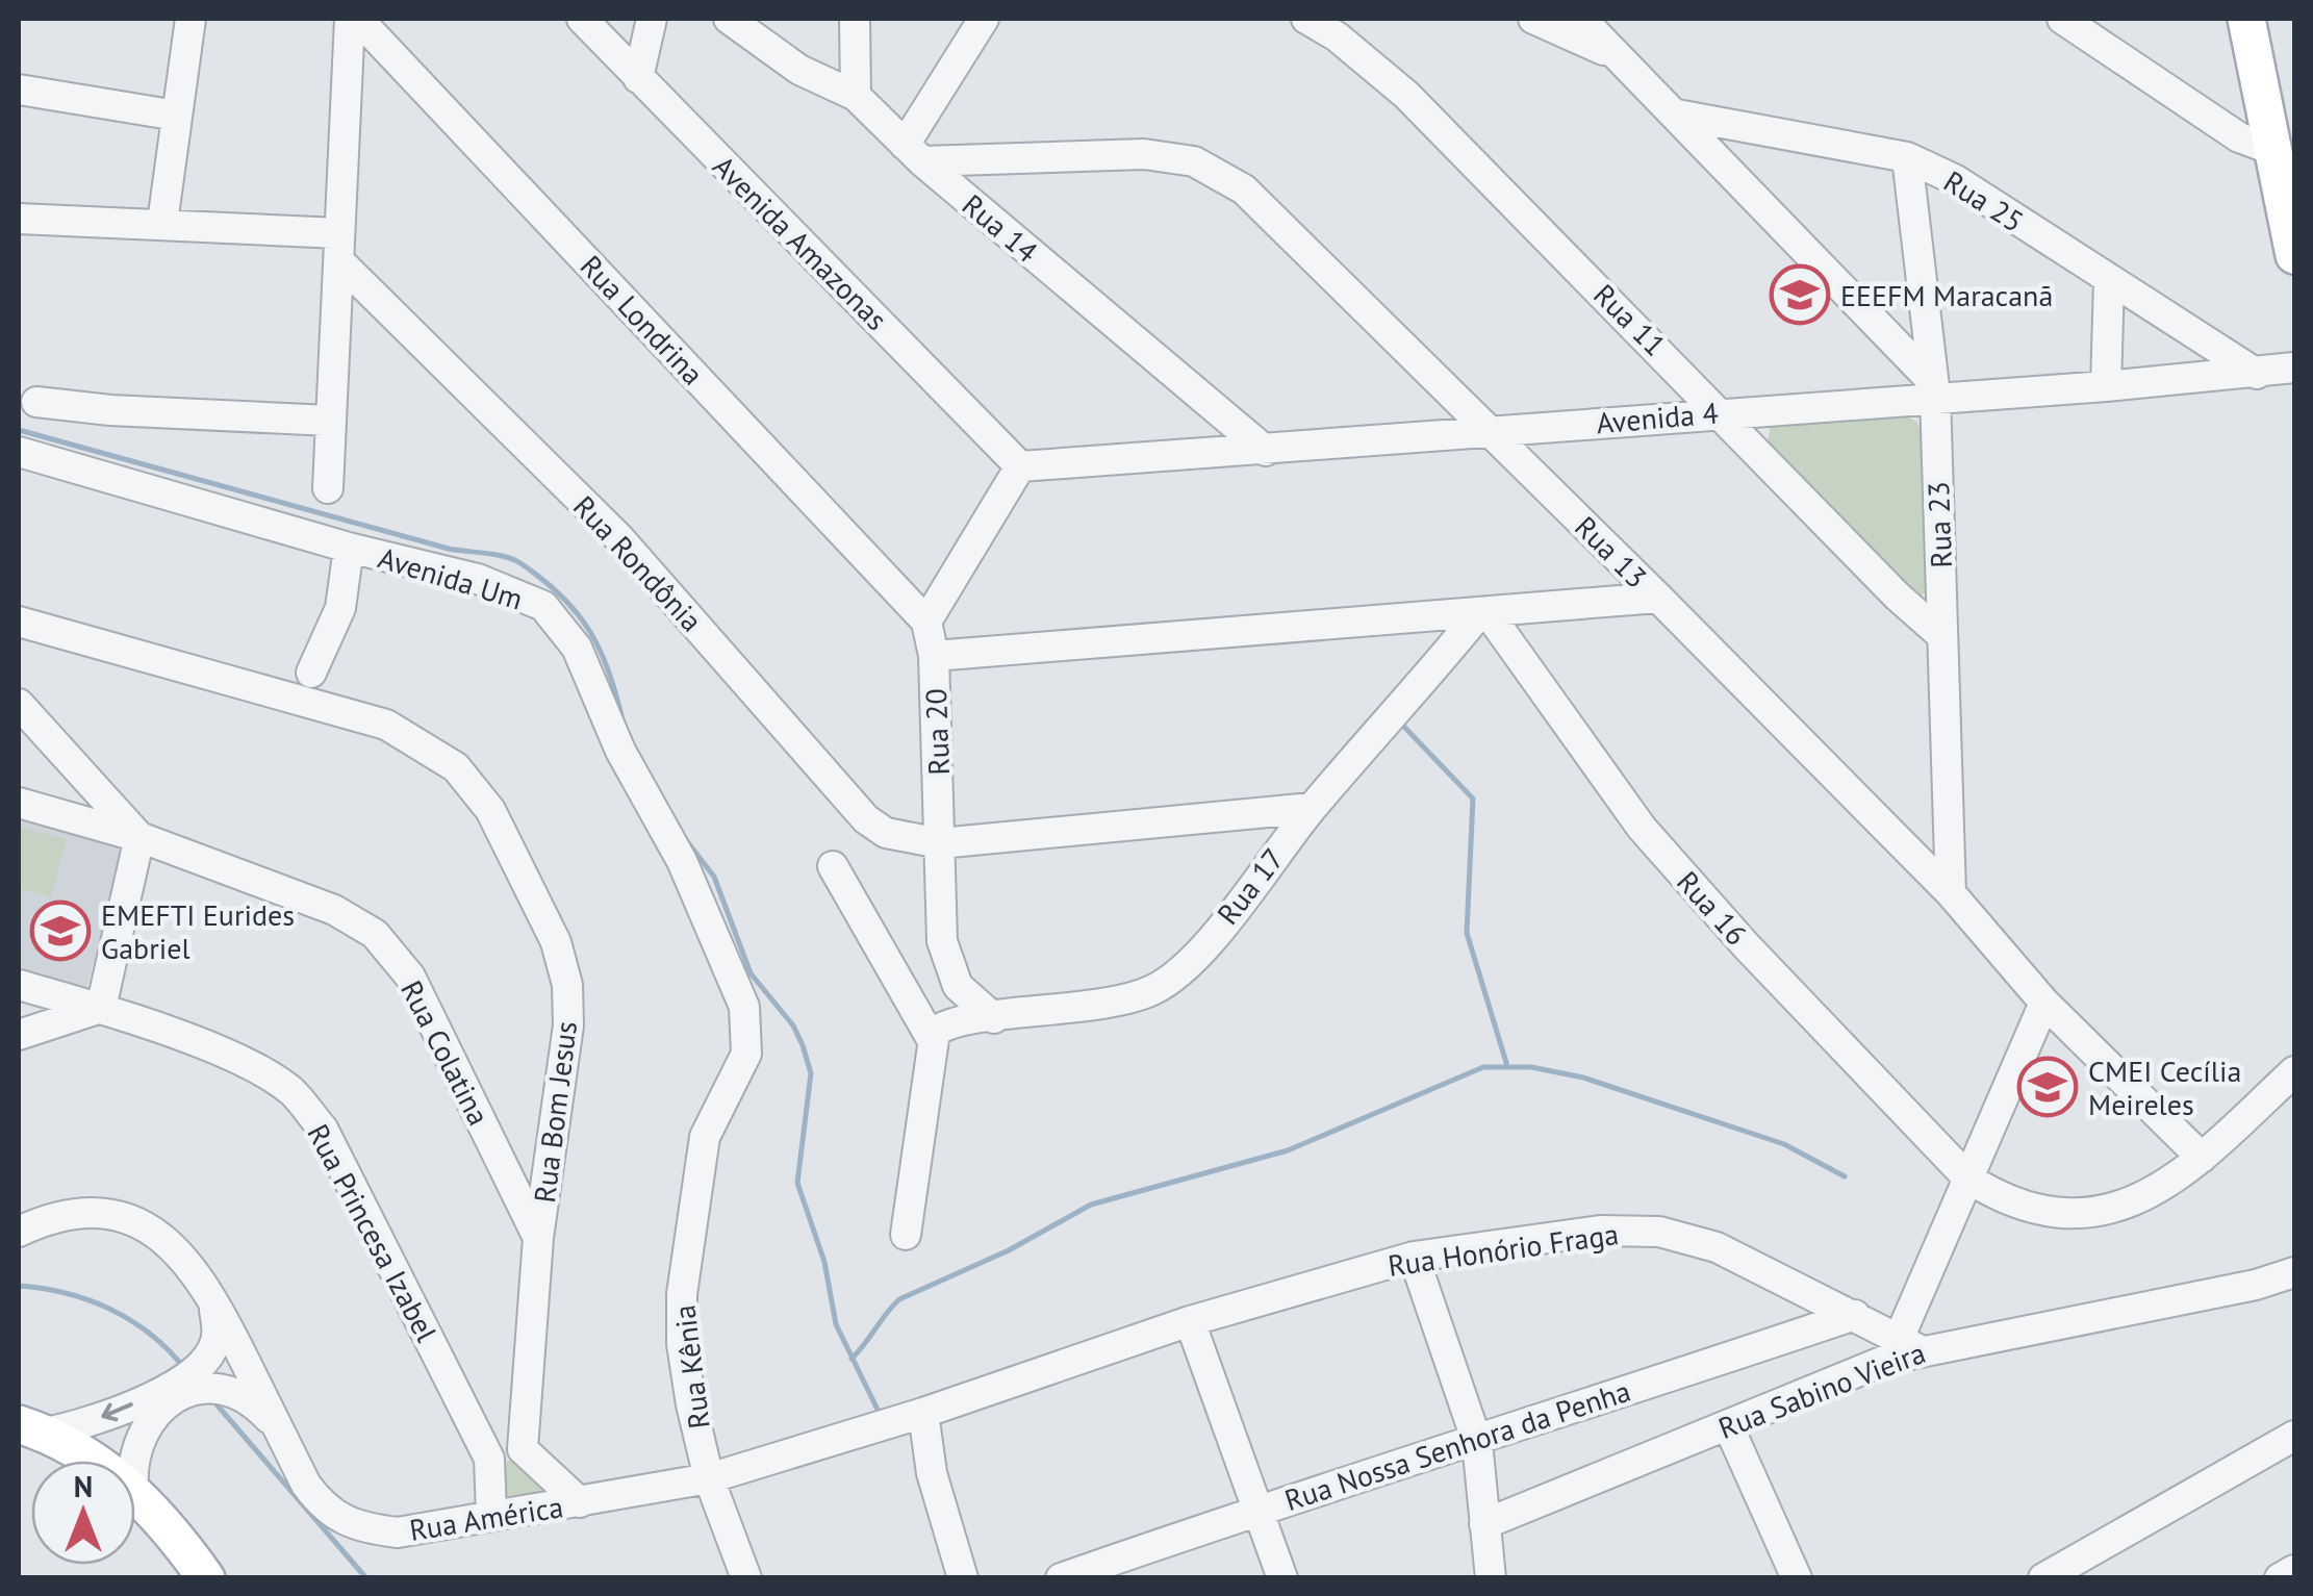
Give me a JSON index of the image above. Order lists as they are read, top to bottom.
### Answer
{
  "streets": {
    "street": [
      "Rua 25",
      "Rua 14",
      "Avenida Amazonas",
      "Rua Londrina",
      "Rua 11",
      "Avenida 4",
      "Rua 23",
      "Rua 13",
      "Rua Rondônia",
      "Avenida Um",
      "Rua 20",
      "Rua 17",
      "Rua 16",
      "Rua Colatina",
      "Rua Bom Jesus",
      "Rua Princesa Izabel",
      "Rua Honório Fraga",
      "Rua Kênia",
      "Rua Sabino Vieira",
      "Rua Nossa Senhora da Penha",
      "Rua América"
    ]
  },
  "crossings": [
    ["Rua 25", "Avenida 4"],
    ["Rua 25", "Rua 23"],
    ["Rua 14", "Avenida 4"],
    ["Rua 14", "Rua 13"],
    ["Avenida Amazonas", "Avenida 4"],
    ["Rua Londrina", "Rua 20"],
    ["Rua 11", "Avenida 4"],
    ["Rua 11", "Rua 23"],
    ["Avenida 4", "Rua 23"],
    ["Avenida 4", "Rua 13"],
    ["Rua 23", "Rua 13"],
    ["Rua 13", "Rua 16"],
    ["Rua Rondônia", "Rua 20"],
    ["Rua Rondônia", "Rua 17"],
    ["Avenida Um", "Rua Kênia"],
    ["Rua 20", "Rua 17"],
    ["Rua 17", "Rua 16"],
    ["Rua Colatina", "Rua Bom Jesus"],
    ["Rua Princesa Izabel", "Rua América"],
    ["Rua Honório Fraga", "Rua Sabino Vieira"],
    ["Rua Honório Fraga", "Rua Nossa Senhora da Penha"],
    ["Rua Honório Fraga", "Rua América"],
    ["Rua Kênia", "Rua América"]
  ],
  "places": {
    "school or university": ["EEEFM Maracanã", "EMEFTI Eurides Gabriel", "CMEI Cecília Meireles"]
  },
  "north": "top"
}
